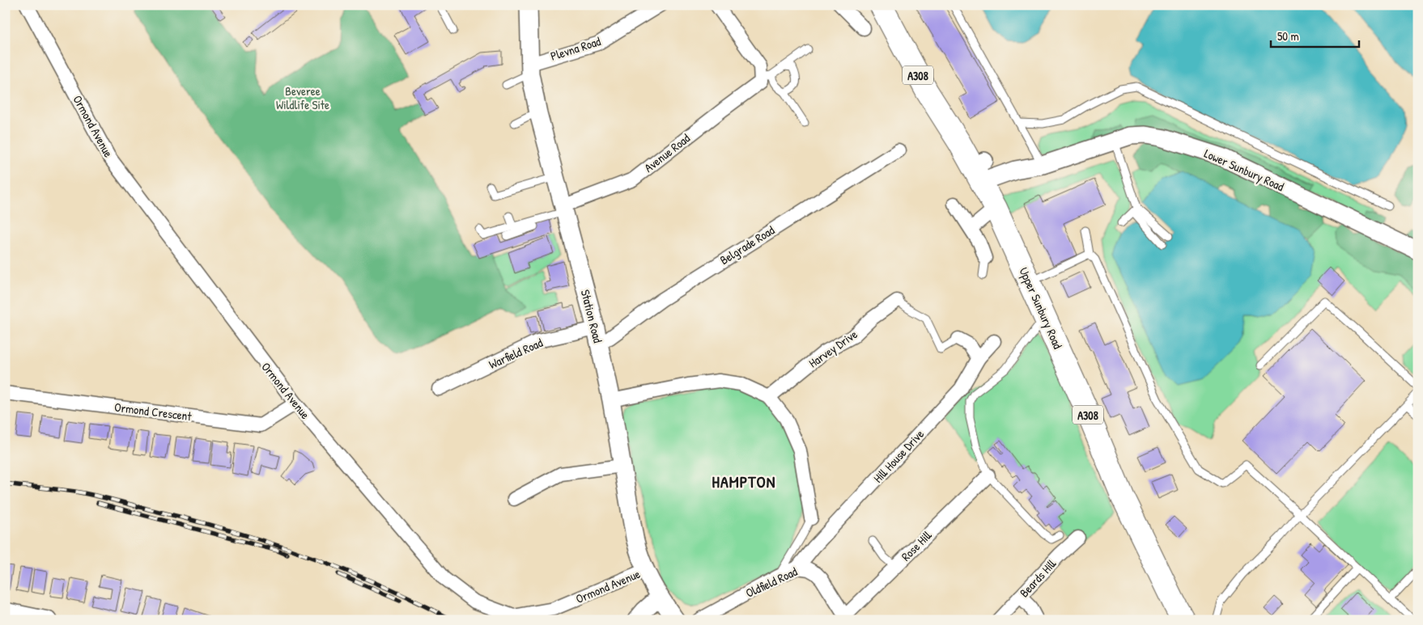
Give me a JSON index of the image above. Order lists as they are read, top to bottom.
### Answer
{
  "streets": {
    "highway": ["A308", "Upper Sunbury Road"],
    "street": [
      "Plevna Road",
      "Ormond Avenue",
      "Avenue Road",
      "Lower Sunbury Road",
      "Belgrade Road",
      "Station Road",
      "Harvey Drive",
      "Warfield Road",
      "Ormond Crescent",
      "Hill House Drive",
      "Rose Hill",
      "Beards Hill",
      "Oldfield Road"
    ]
  },
  "crossings": [
    ["Plevna Road", "Station Road"],
    ["Ormond Avenue", "Station Road"],
    ["Ormond Avenue", "Ormond Crescent"],
    ["Avenue Road", "Station Road"],
    ["Lower Sunbury Road", "Upper Sunbury Road"],
    ["Belgrade Road", "Station Road"],
    ["Belgrade Road", "Warfield Road"],
    ["Station Road", "Warfield Road"],
    ["Hill House Drive", "Oldfield Road"],
    ["Rose Hill", "Oldfield Road"]
  ],
  "districts": ["HAMPTON"],
  "parks": ["Beveree Wildlife Site"],
  "scale_bar": "50 m"
}
